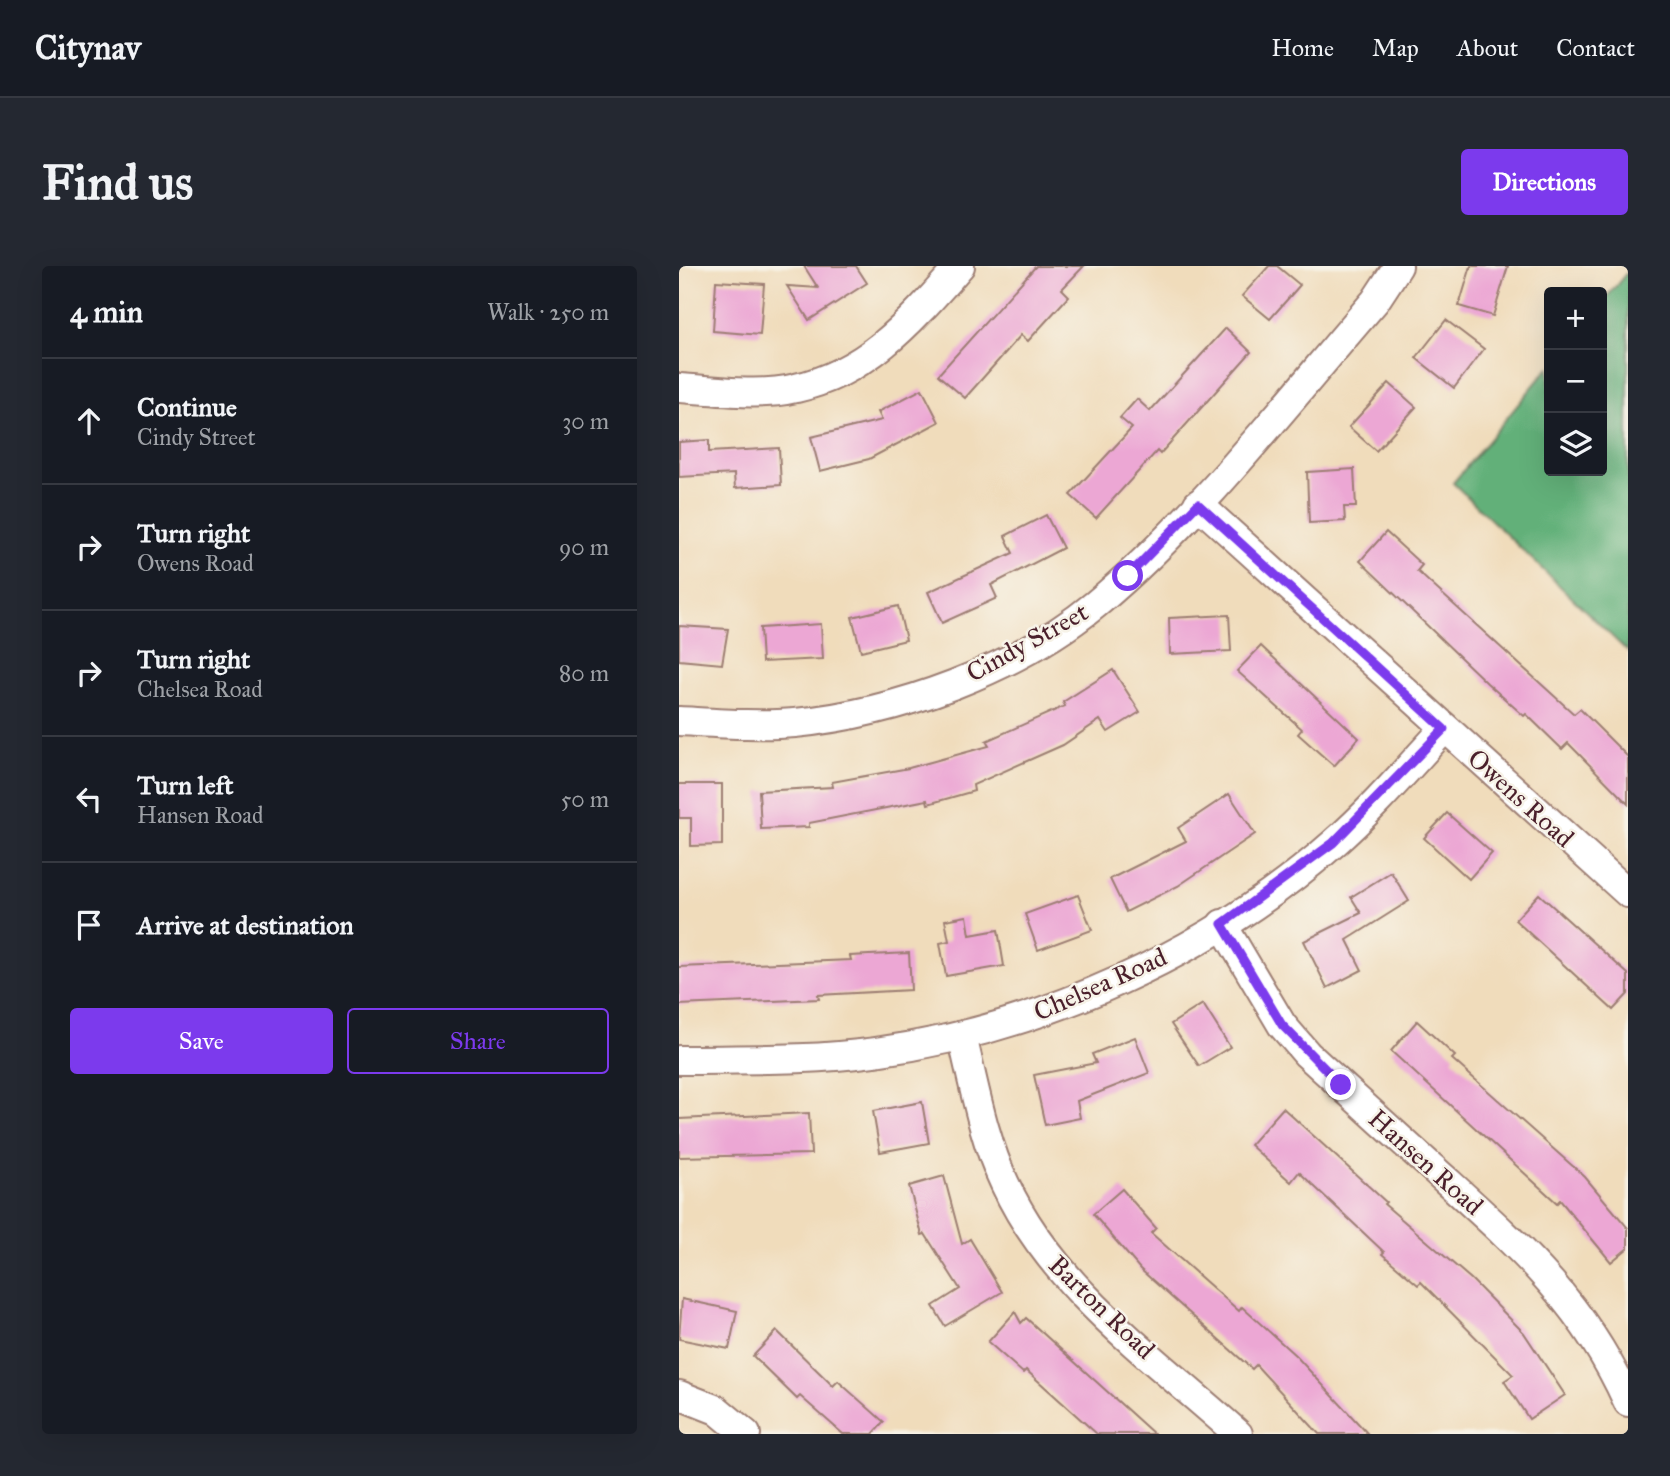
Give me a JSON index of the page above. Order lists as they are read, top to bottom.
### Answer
{
  "streets": {
    "street": [
      "Cindy Street",
      "Owens Road",
      "Chelsea Road",
      "Hansen Road",
      "Barton Road"
    ]
  },
  "crossings": [
    ["Cindy Street", "Owens Road"],
    ["Owens Road", "Chelsea Road"],
    ["Chelsea Road", "Hansen Road"],
    ["Chelsea Road", "Barton Road"]
  ],
  "page": {
    "header": "Citynav",
    "nav": [
      "Home",
      "Map",
      "About",
      "Contact"
    ],
    "buttons": [
      "Directions",
      ["Save", "Share"]
    ],
    "title": "Find us",
    "heading": ["4 min", "Walk · 250 m"],
    "map_buttons": ["+", "−"],
    "list": [
      ["Continue", "Cindy Street", "30 m"],
      ["Turn right", "Owens Road", "90 m"],
      ["Turn right", "Chelsea Road", "80 m"],
      ["Turn left", "Hansen Road", "50 m"],
      "Arrive at destination"
    ]
  }
}
